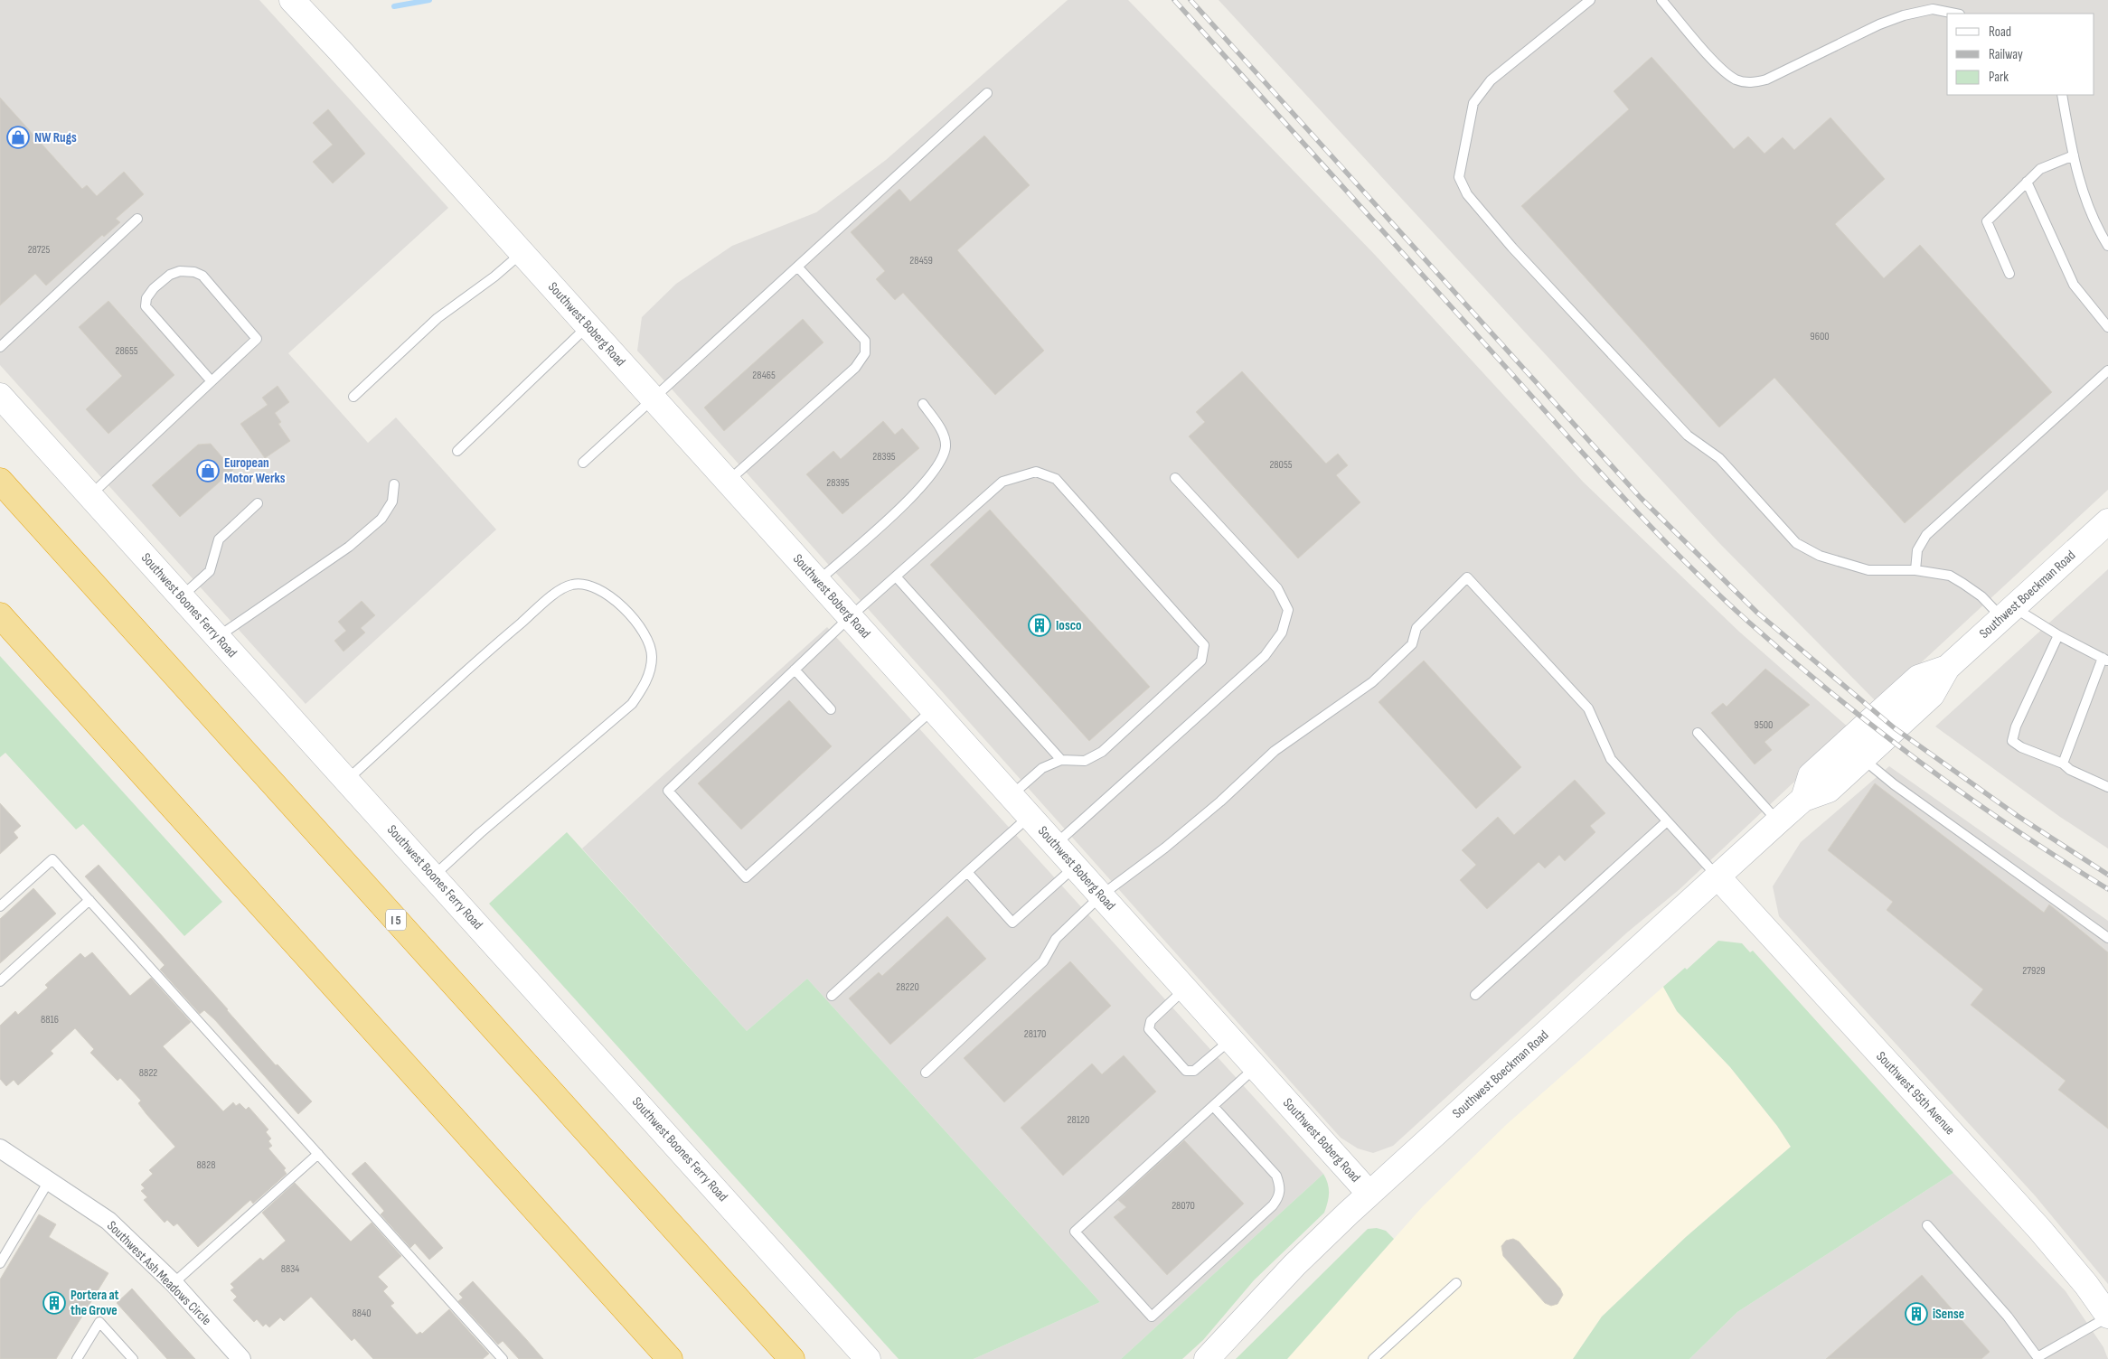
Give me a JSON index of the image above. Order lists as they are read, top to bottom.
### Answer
{
  "streets": {
    "highway": ["I 5"],
    "street": [
      "Southwest Boberg Road",
      "Southwest Boeckman Road",
      "Southwest Boones Ferry Road",
      "Southwest 95th Avenue",
      "Southwest Ash Meadows Circle"
    ]
  },
  "crossings": [
    ["Southwest Boberg Road", "Southwest Boeckman Road"],
    ["Southwest Boeckman Road", "Southwest 95th Avenue"]
  ],
  "places": {
    "shop": ["NW Rugs", "European Motor Werks"],
    "building": ["Iosco", "Portera at the Grove", "iSense"]
  },
  "house_numbers": [
    "28725",
    "28459",
    "9600",
    "28655",
    "28465",
    "28395",
    "28055",
    "28395",
    "9500",
    "27929",
    "28220",
    "8816",
    "28170",
    "8822",
    "28120",
    "8828",
    "28070",
    "8834",
    "8840"
  ],
  "legend": ["Road", "Railway", "Park"]
}
